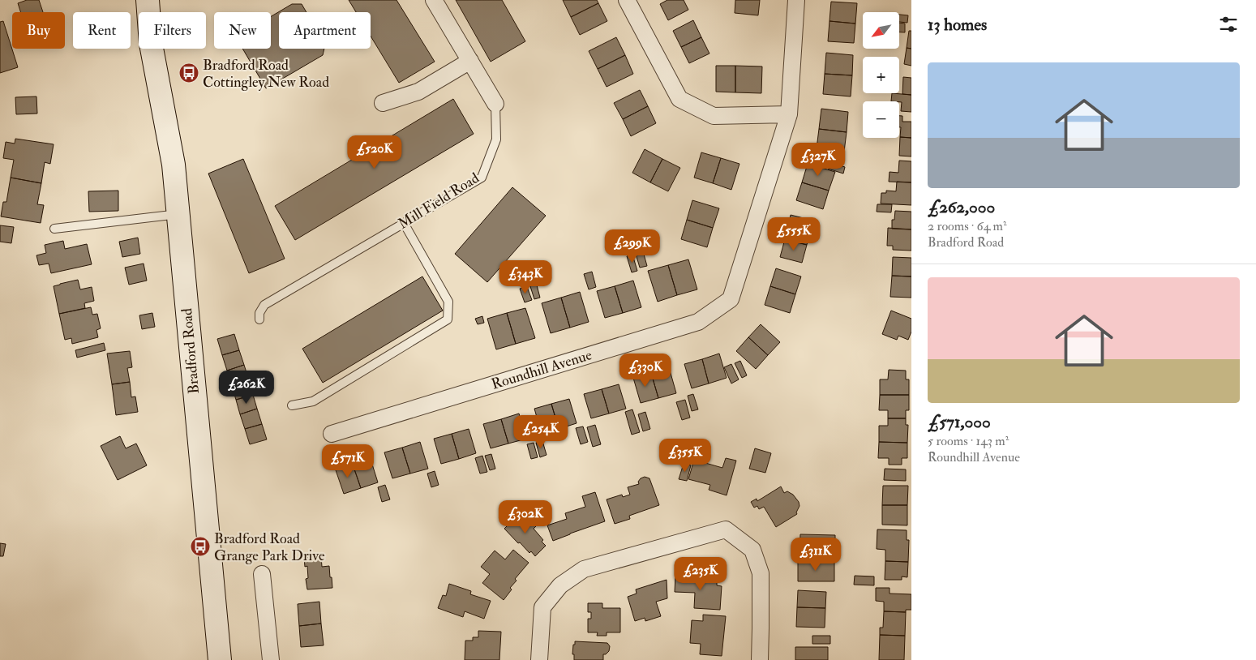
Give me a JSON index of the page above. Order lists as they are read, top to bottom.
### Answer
{
  "streets": {
    "main road": ["Bradford Road"],
    "street": ["Mill Field Road", "Roundhill Avenue"]
  },
  "places": {
    "bus stop": ["Bradford Road Cottingley New Road", "Bradford Road Grange Park Drive"]
  },
  "north": "bottom left",
  "page": {
    "heading": "13 homes",
    "map_buttons": ["+", "−"],
    "chip": [
      "Buy",
      "Rent",
      "Filters",
      "New",
      "Apartment"
    ],
    "list": [
      {
        "name": "£262,000",
        "note": "2 rooms · 64 m² · Bradford Road"
      },
      {
        "name": "£571,000",
        "note": "5 rooms · 143 m² · Roundhill Avenue"
      }
    ],
    "price": [
      "£520K",
      "£327K",
      "£555K",
      "£299K",
      "£343K",
      "£330K",
      "£262K",
      "£254K",
      "£355K",
      "£571K",
      "£302K",
      "£311K",
      "£235K"
    ]
  }
}
